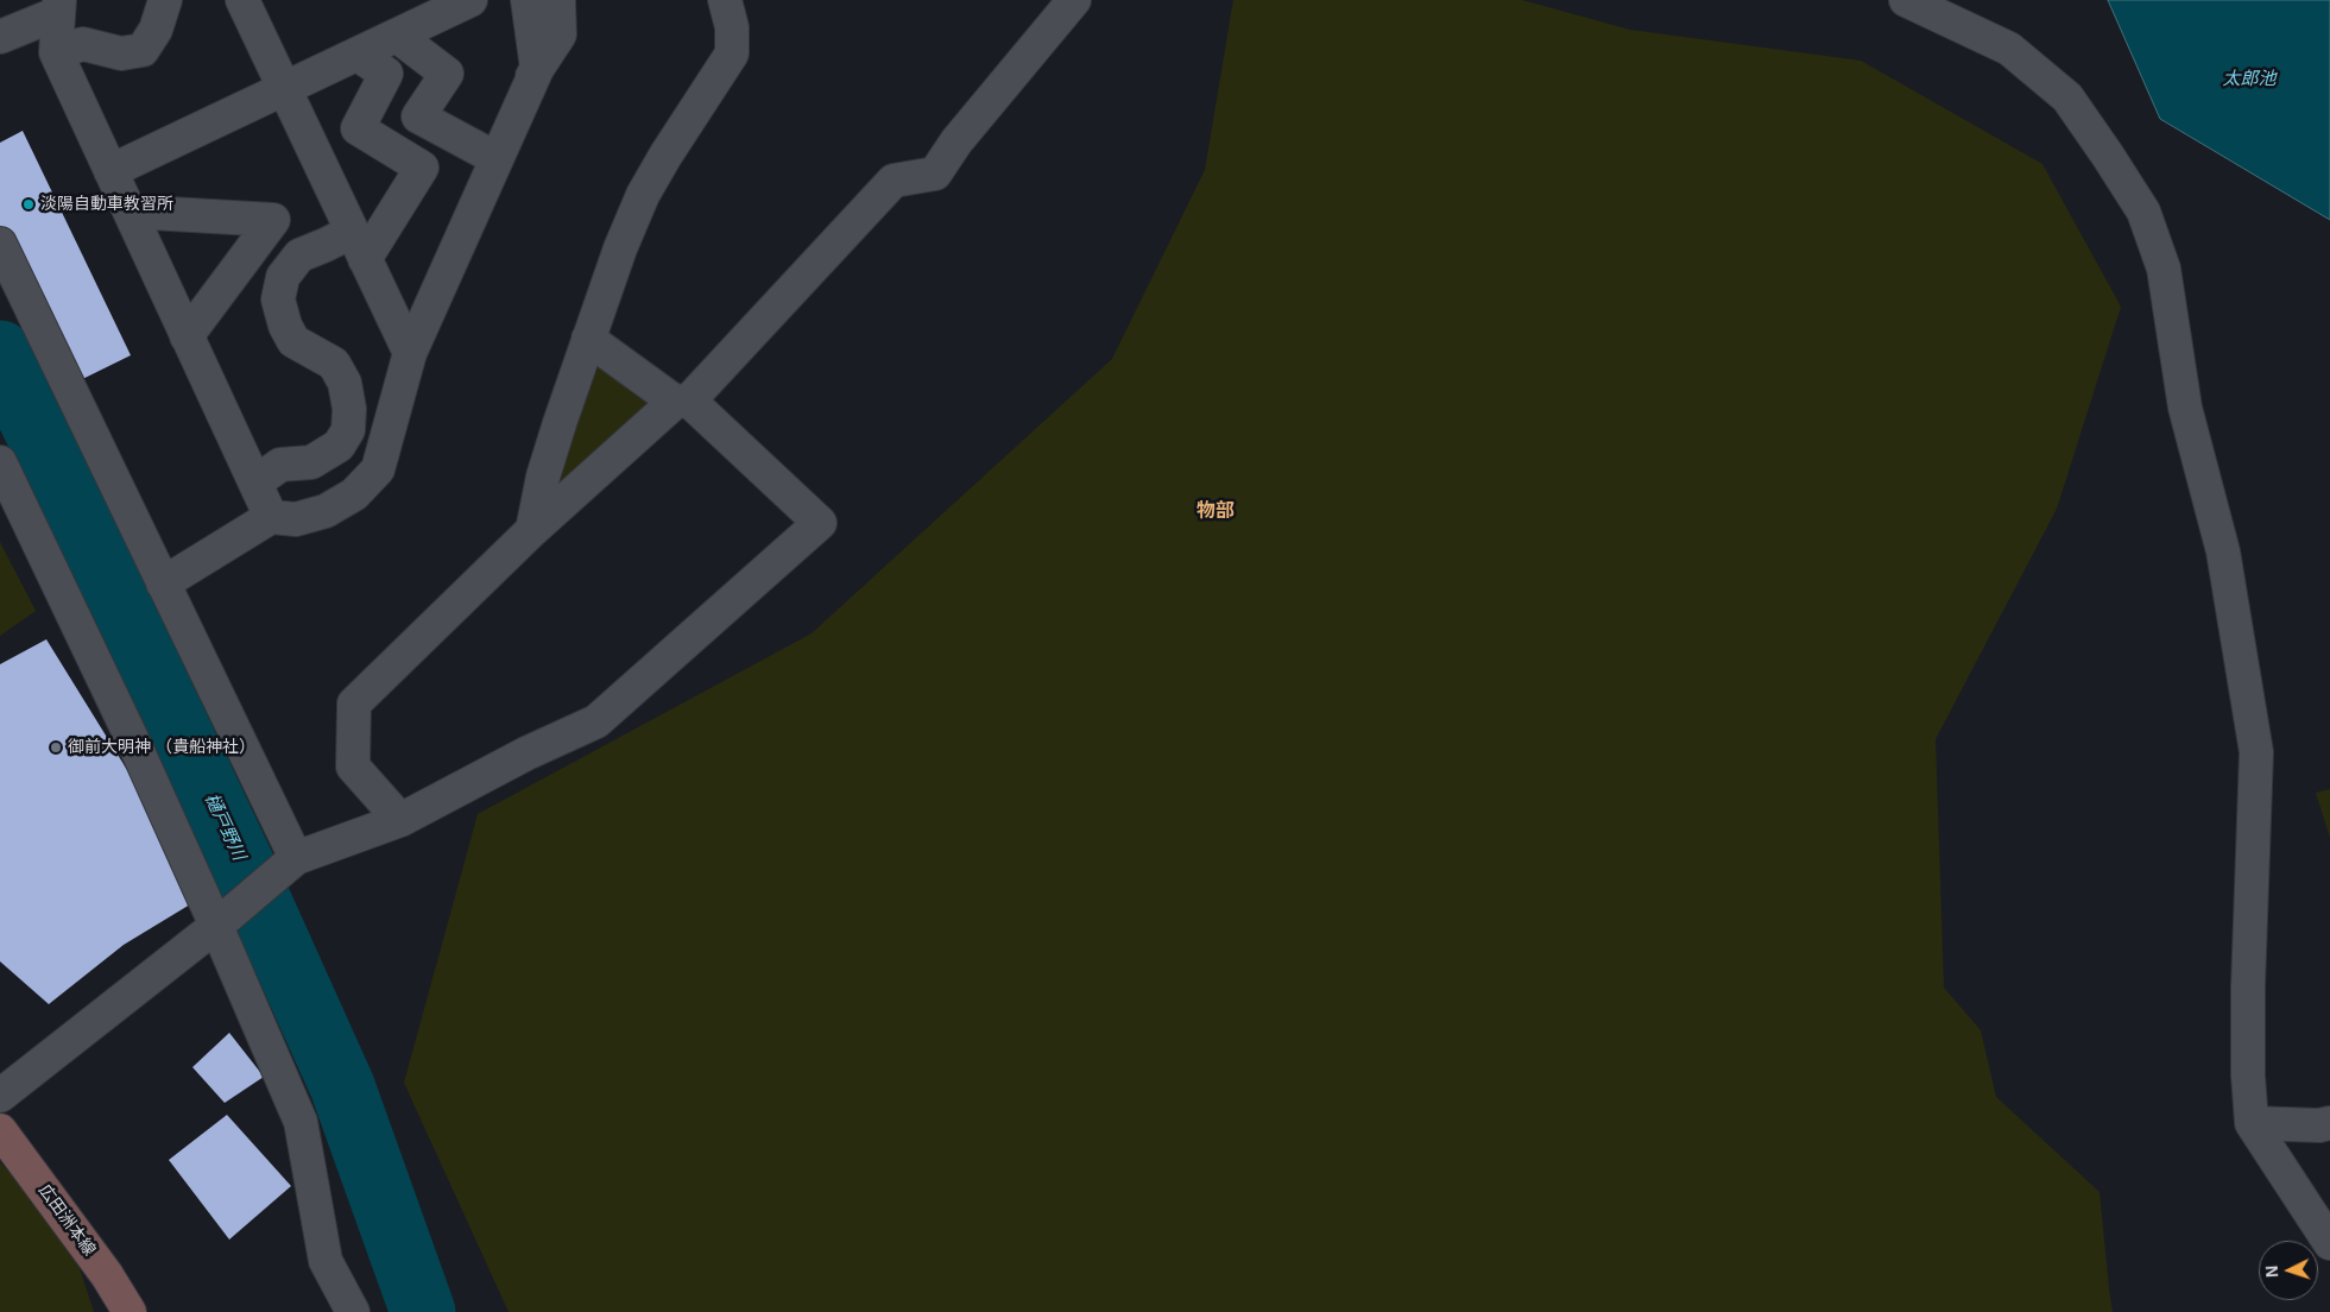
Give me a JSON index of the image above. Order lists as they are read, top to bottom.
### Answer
{
  "streets": {
    "main road": ["広田洲本線"]
  },
  "districts": ["物部"],
  "water": ["太郎池", "樋戸野川"],
  "places": ["淡陽自動車教習所", "御前大明神 （貴船神社）"],
  "north": "left"
}
